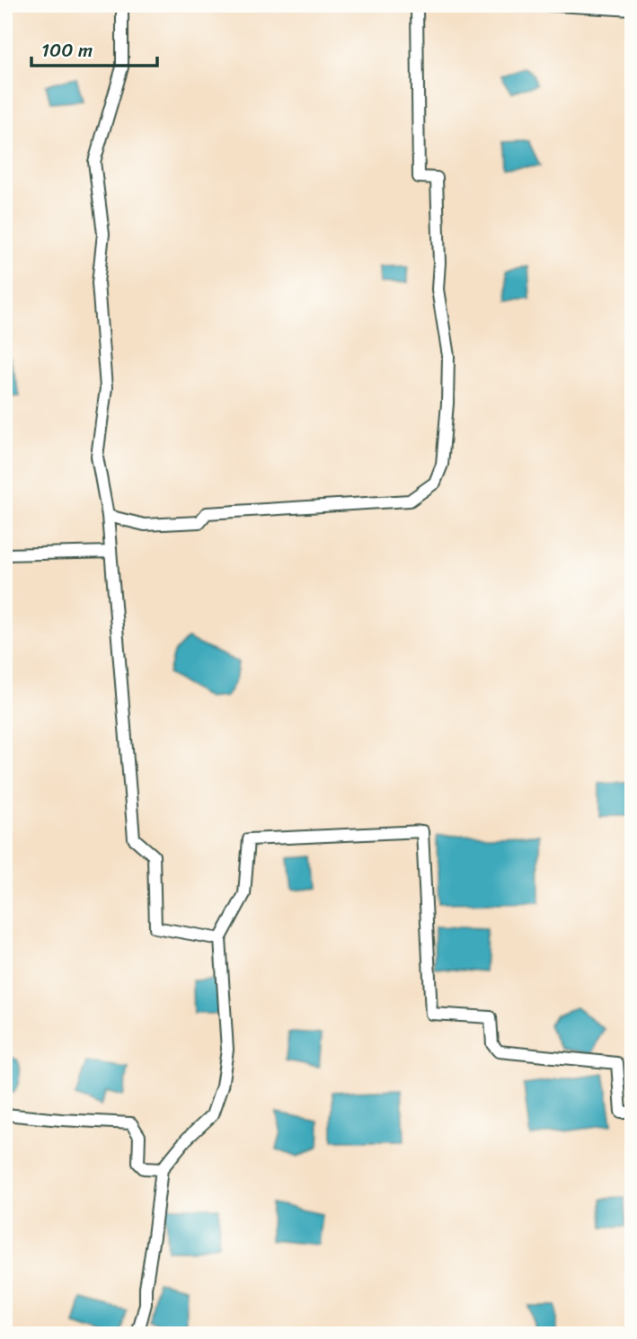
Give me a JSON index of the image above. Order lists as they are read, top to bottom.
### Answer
{
  "scale_bar": "100 m"
}
